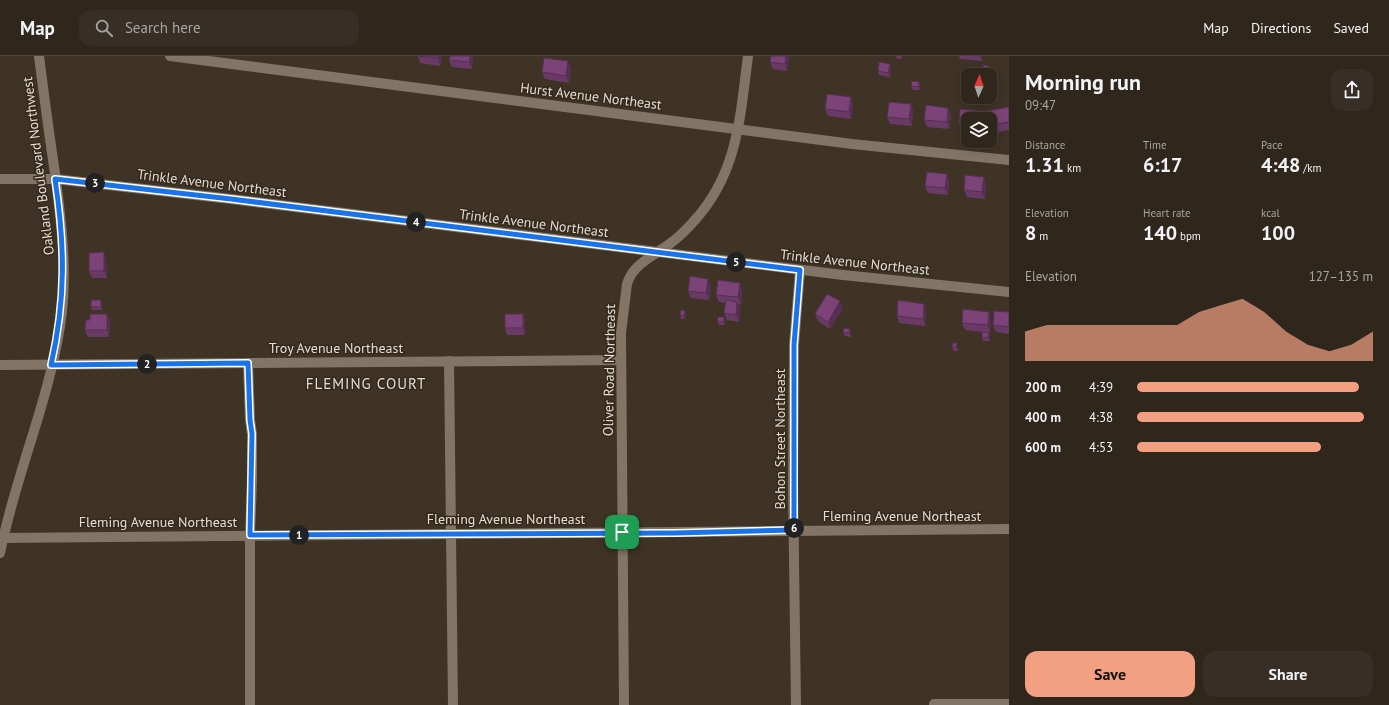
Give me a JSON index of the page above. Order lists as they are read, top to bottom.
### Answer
{
  "streets": {
    "street": [
      "Hurst Avenue Northeast",
      "Oakland Boulevard Northwest",
      "Trinkle Avenue Northeast",
      "Troy Avenue Northeast",
      "Oliver Road Northeast",
      "Bohon Street Northeast",
      "Fleming Avenue Northeast"
    ]
  },
  "crossings": [
    ["Hurst Avenue Northeast", "Oliver Road Northeast"],
    ["Oakland Boulevard Northwest", "Trinkle Avenue Northeast"],
    ["Oakland Boulevard Northwest", "Troy Avenue Northeast"],
    ["Oakland Boulevard Northwest", "Fleming Avenue Northeast"],
    ["Trinkle Avenue Northeast", "Oliver Road Northeast"],
    ["Trinkle Avenue Northeast", "Bohon Street Northeast"],
    ["Troy Avenue Northeast", "Oliver Road Northeast"],
    ["Oliver Road Northeast", "Fleming Avenue Northeast"],
    ["Bohon Street Northeast", "Fleming Avenue Northeast"]
  ],
  "districts": ["FLEMING COURT"],
  "north": "top",
  "page": {
    "header": "Map",
    "search": "Search here",
    "nav": ["Map", "Directions", "Saved"],
    "heading": ["Morning run", "09:47"],
    "stats": [
      ["Distance", "1.31 km"],
      ["Time", "6:17"],
      ["Pace", "4:48 /km"],
      ["Elevation", "8 m"],
      ["Heart rate", "140 bpm"],
      ["kcal", "100"]
    ],
    "pins": [
      "3",
      "4",
      "5",
      "2",
      "6",
      "1"
    ],
    "chart": ["Elevation", "127–135 m"],
    "list": [
      {
        "name": "200 m",
        "note": "4:39"
      },
      {
        "name": "400 m",
        "note": "4:38"
      },
      {
        "name": "600 m",
        "note": "4:53"
      }
    ],
    "buttons": ["Save", "Share"]
  }
}
